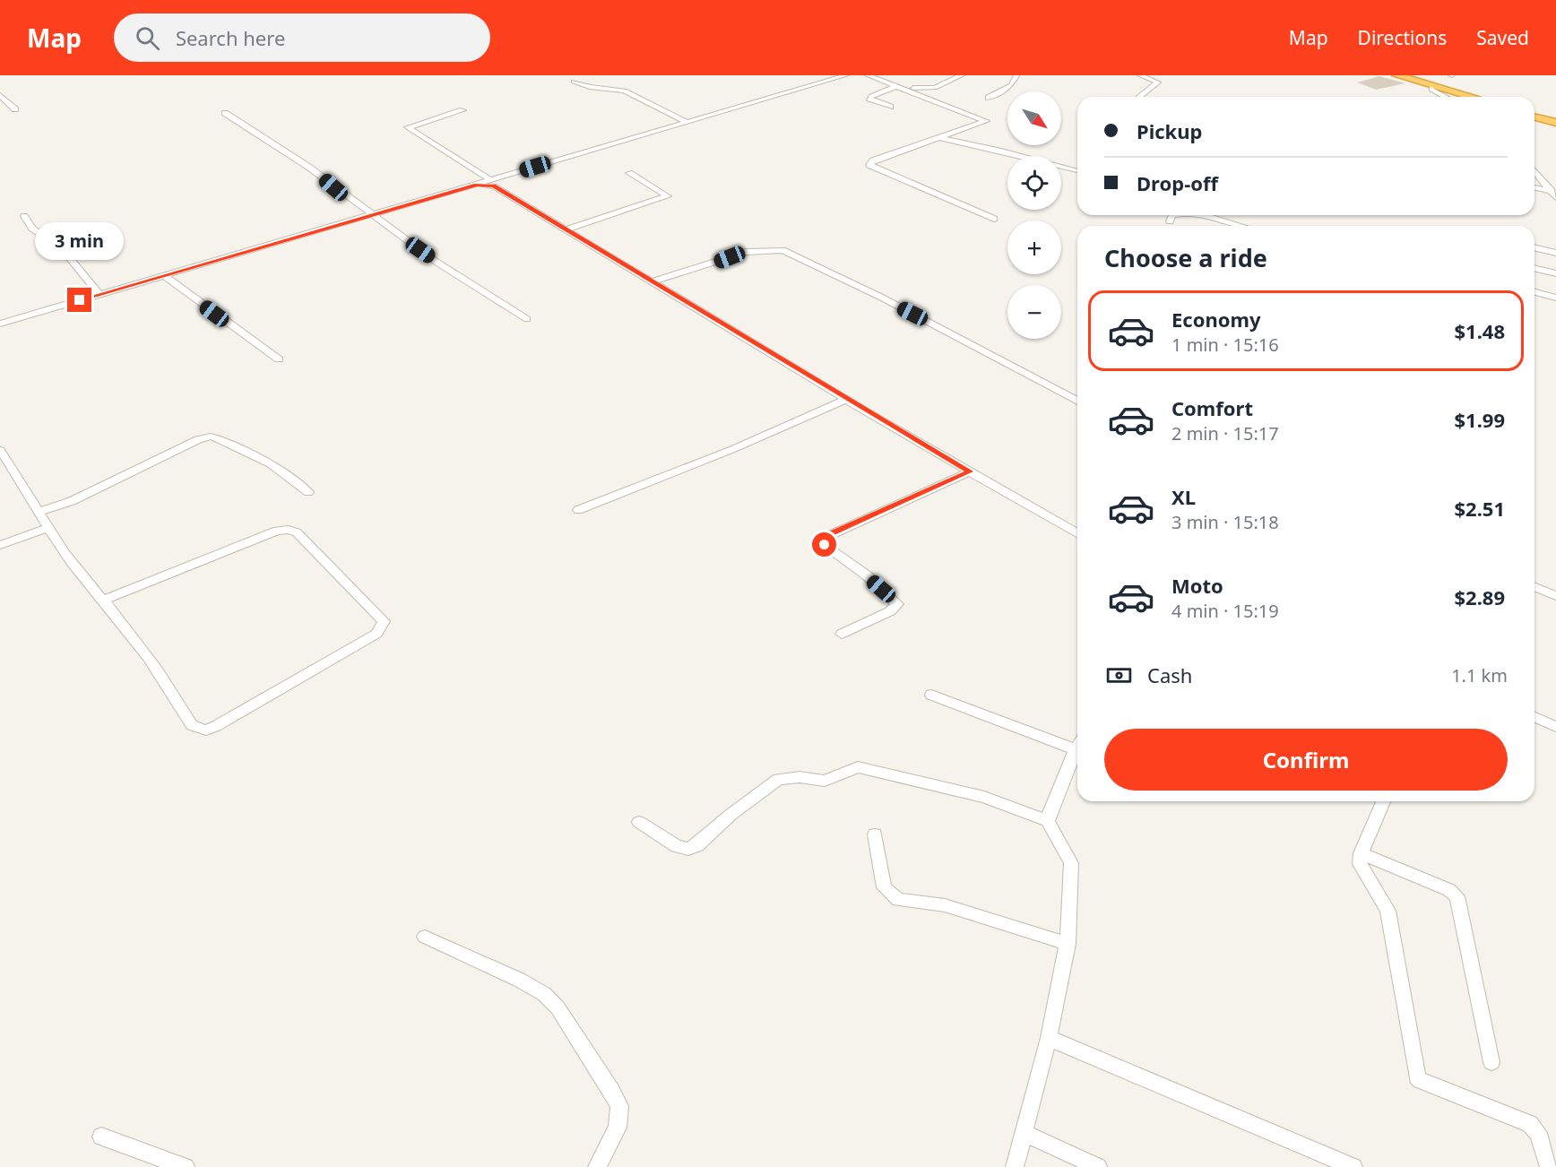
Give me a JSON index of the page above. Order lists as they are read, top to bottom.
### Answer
{
  "north": "bottom right",
  "page": {
    "header": "Map",
    "search": "Search here",
    "nav": ["Map", "Directions", "Saved"],
    "map_buttons": ["+", "−"],
    "banner": ["Pickup", "Drop-off"],
    "bubble": "3 min",
    "heading": "Choose a ride",
    "list": [
      {
        "name": "Economy",
        "note": "1 min · 15:16",
        "value": "$1.48"
      },
      {
        "name": "Comfort",
        "note": "2 min · 15:17",
        "value": "$1.99"
      },
      {
        "name": "XL",
        "note": "3 min · 15:18",
        "value": "$2.51"
      },
      {
        "name": "Moto",
        "note": "4 min · 15:19",
        "value": "$2.89"
      }
    ],
    "pay": ["Cash", "1.1 km"],
    "buttons": "Confirm"
  }
}
